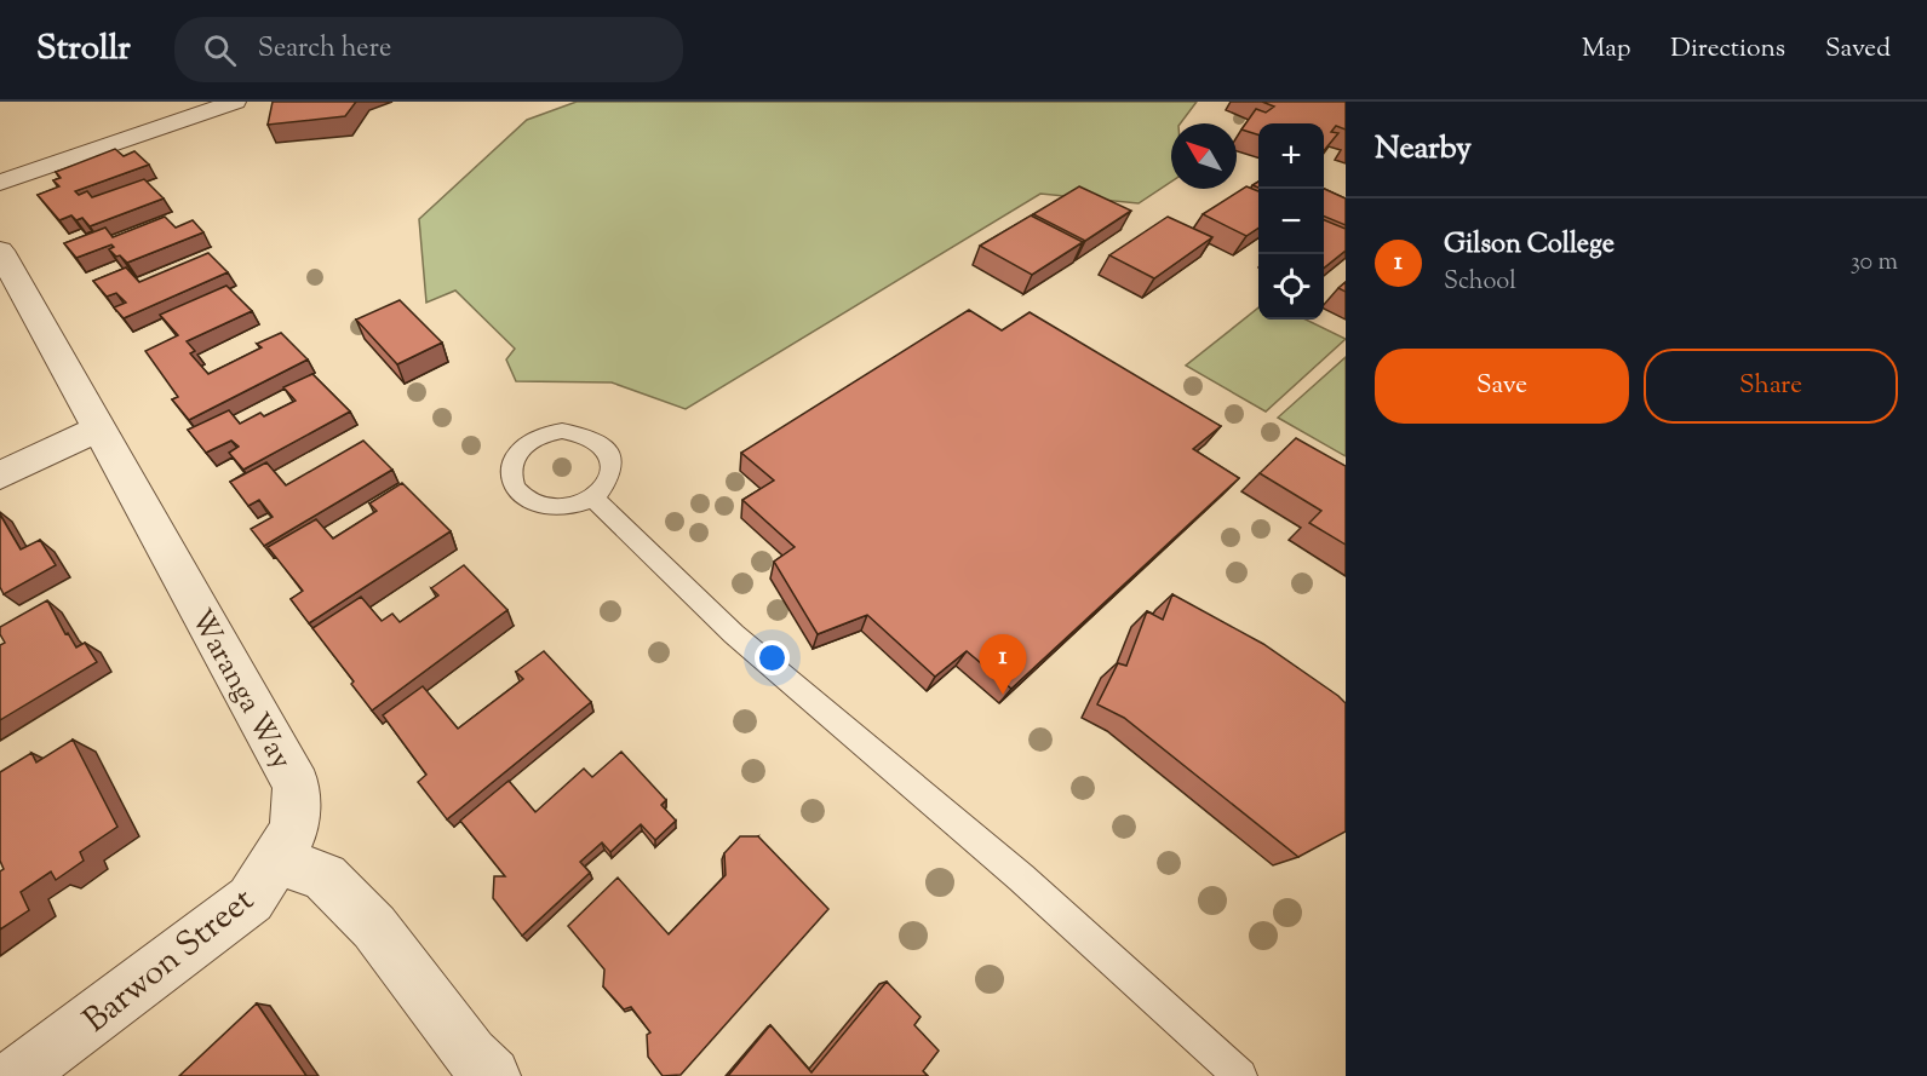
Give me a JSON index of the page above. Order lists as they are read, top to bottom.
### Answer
{
  "streets": {
    "street": ["Waranga Way", "Barwon Street"]
  },
  "crossings": [
    ["Waranga Way", "Barwon Street"]
  ],
  "north": "top left",
  "page": {
    "header": "Strollr",
    "search": "Search here",
    "nav": ["Map", "Directions", "Saved"],
    "heading": "Nearby",
    "map_buttons": ["+", "−"],
    "list": [
      {
        "mark": "1",
        "name": "Gilson College",
        "note": "School",
        "value": "30 m"
      }
    ],
    "buttons": ["Save", "Share"],
    "pins": "1"
  }
}
